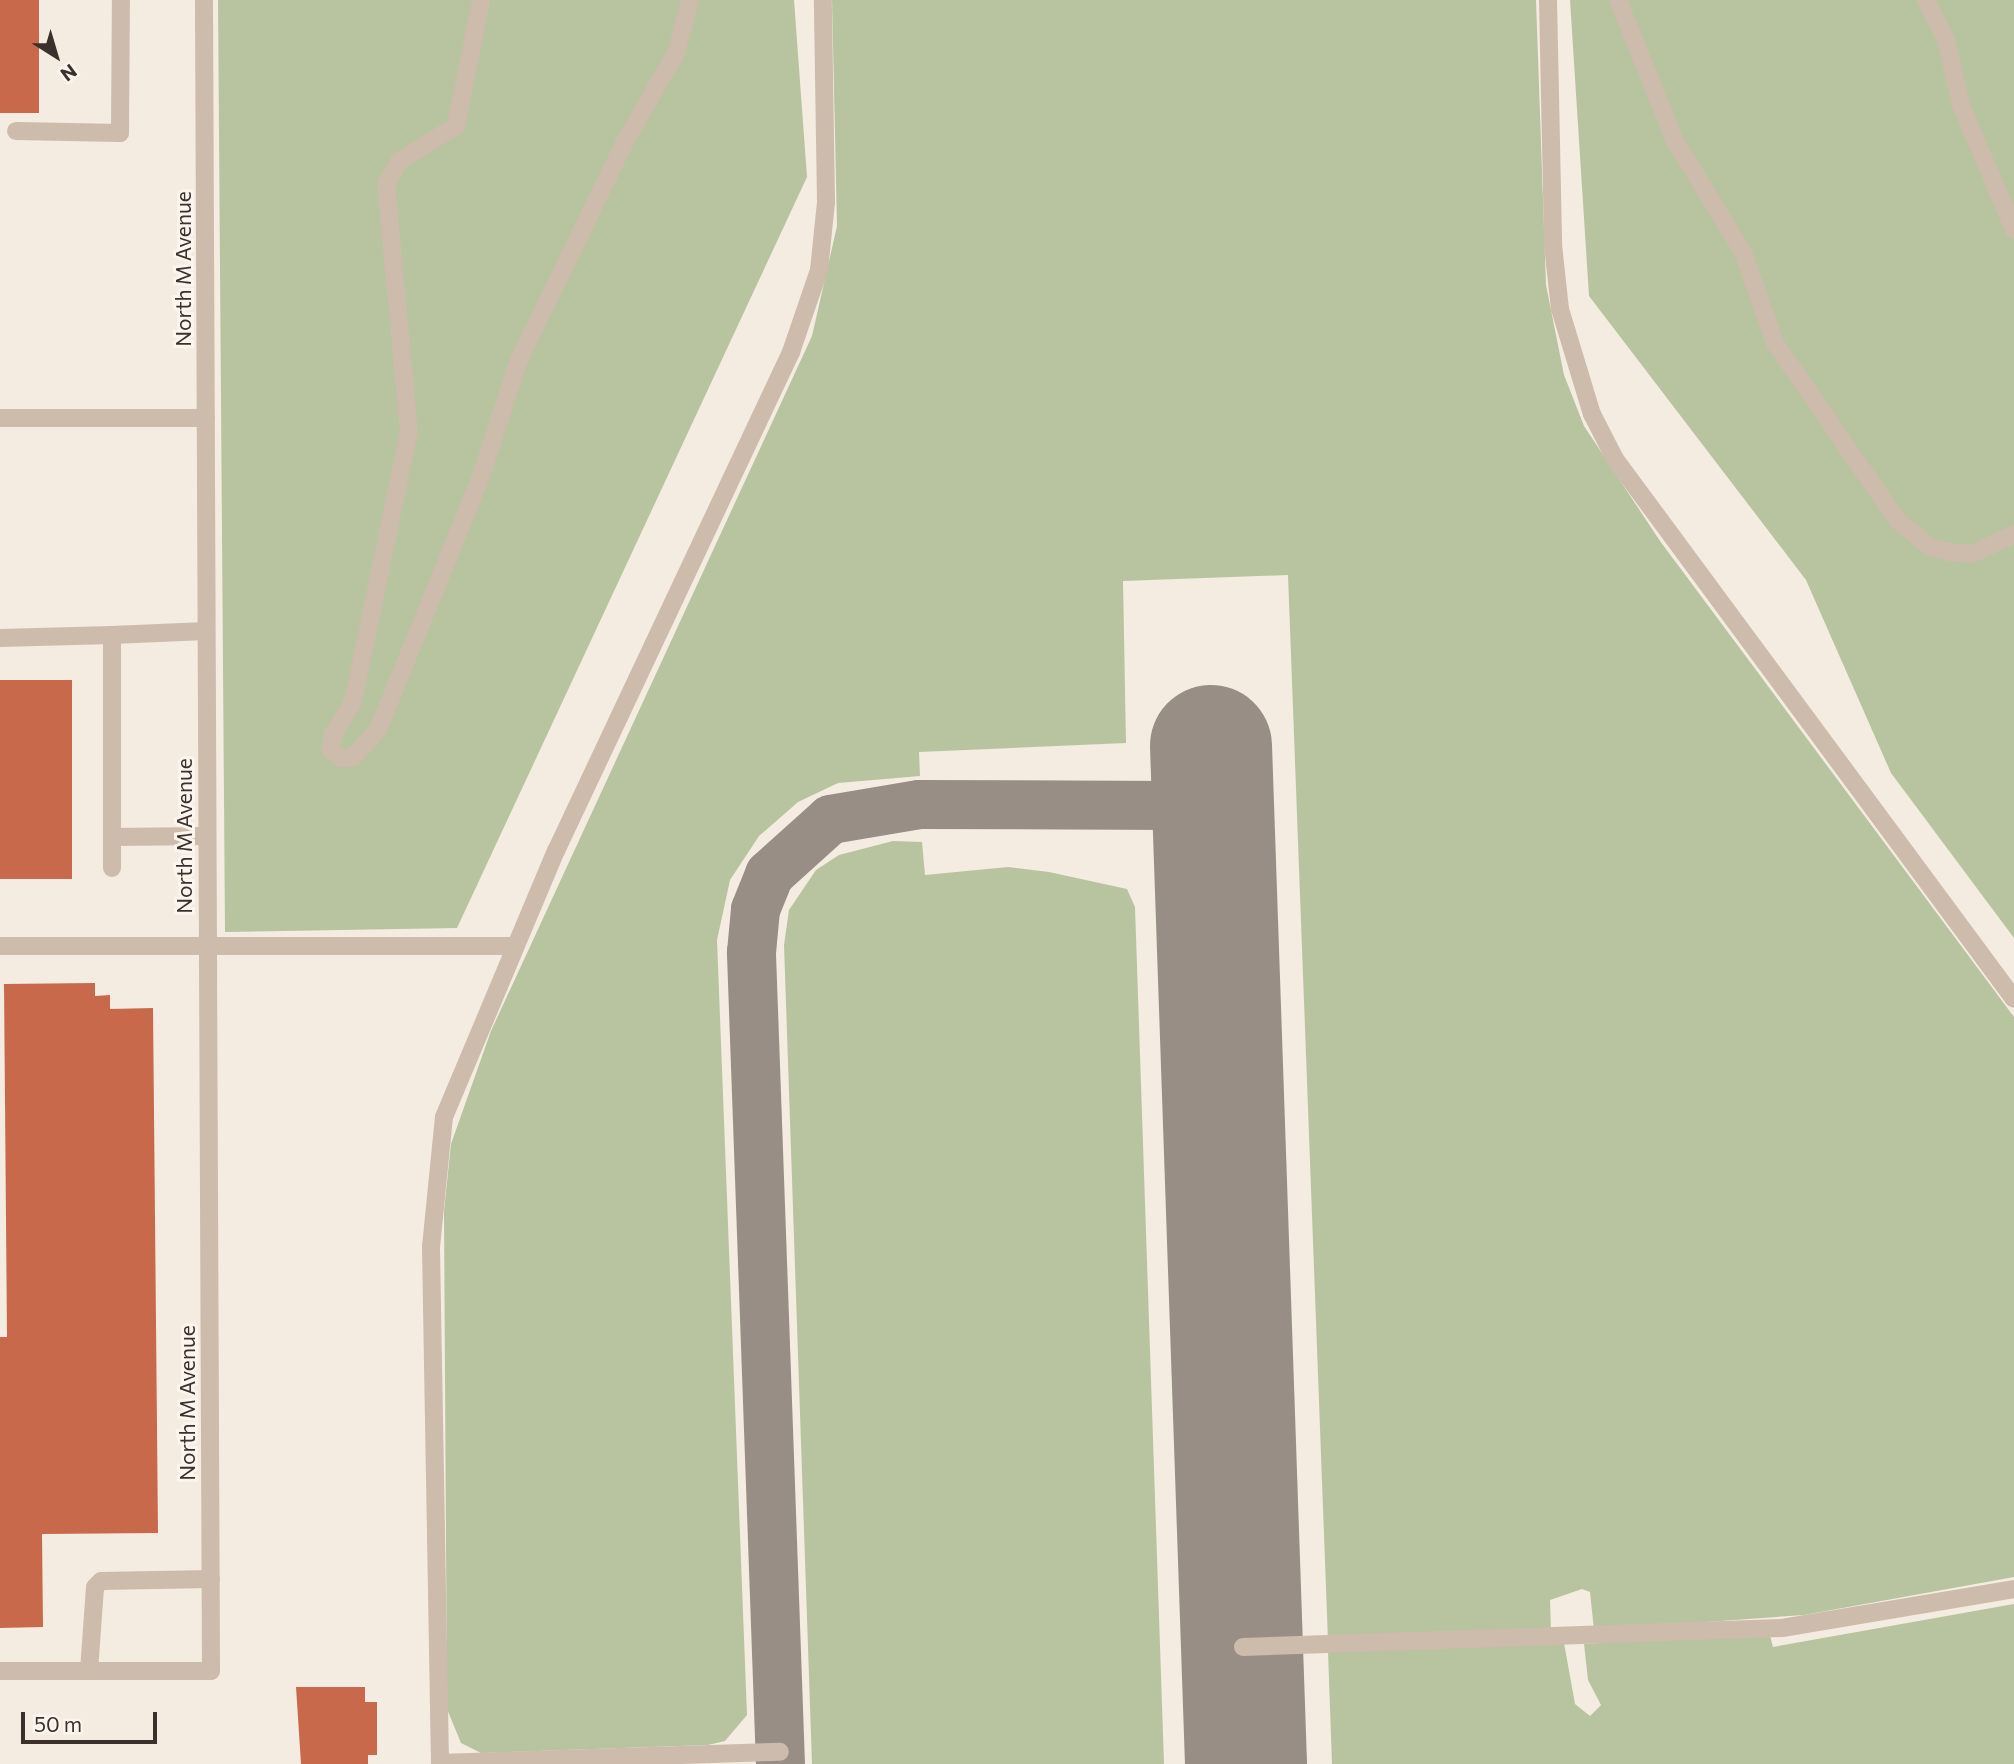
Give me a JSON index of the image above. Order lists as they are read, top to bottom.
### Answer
{
  "streets": {
    "street": ["North M Avenue"]
  },
  "scale_bar": "50 m",
  "north": "bottom right"
}
